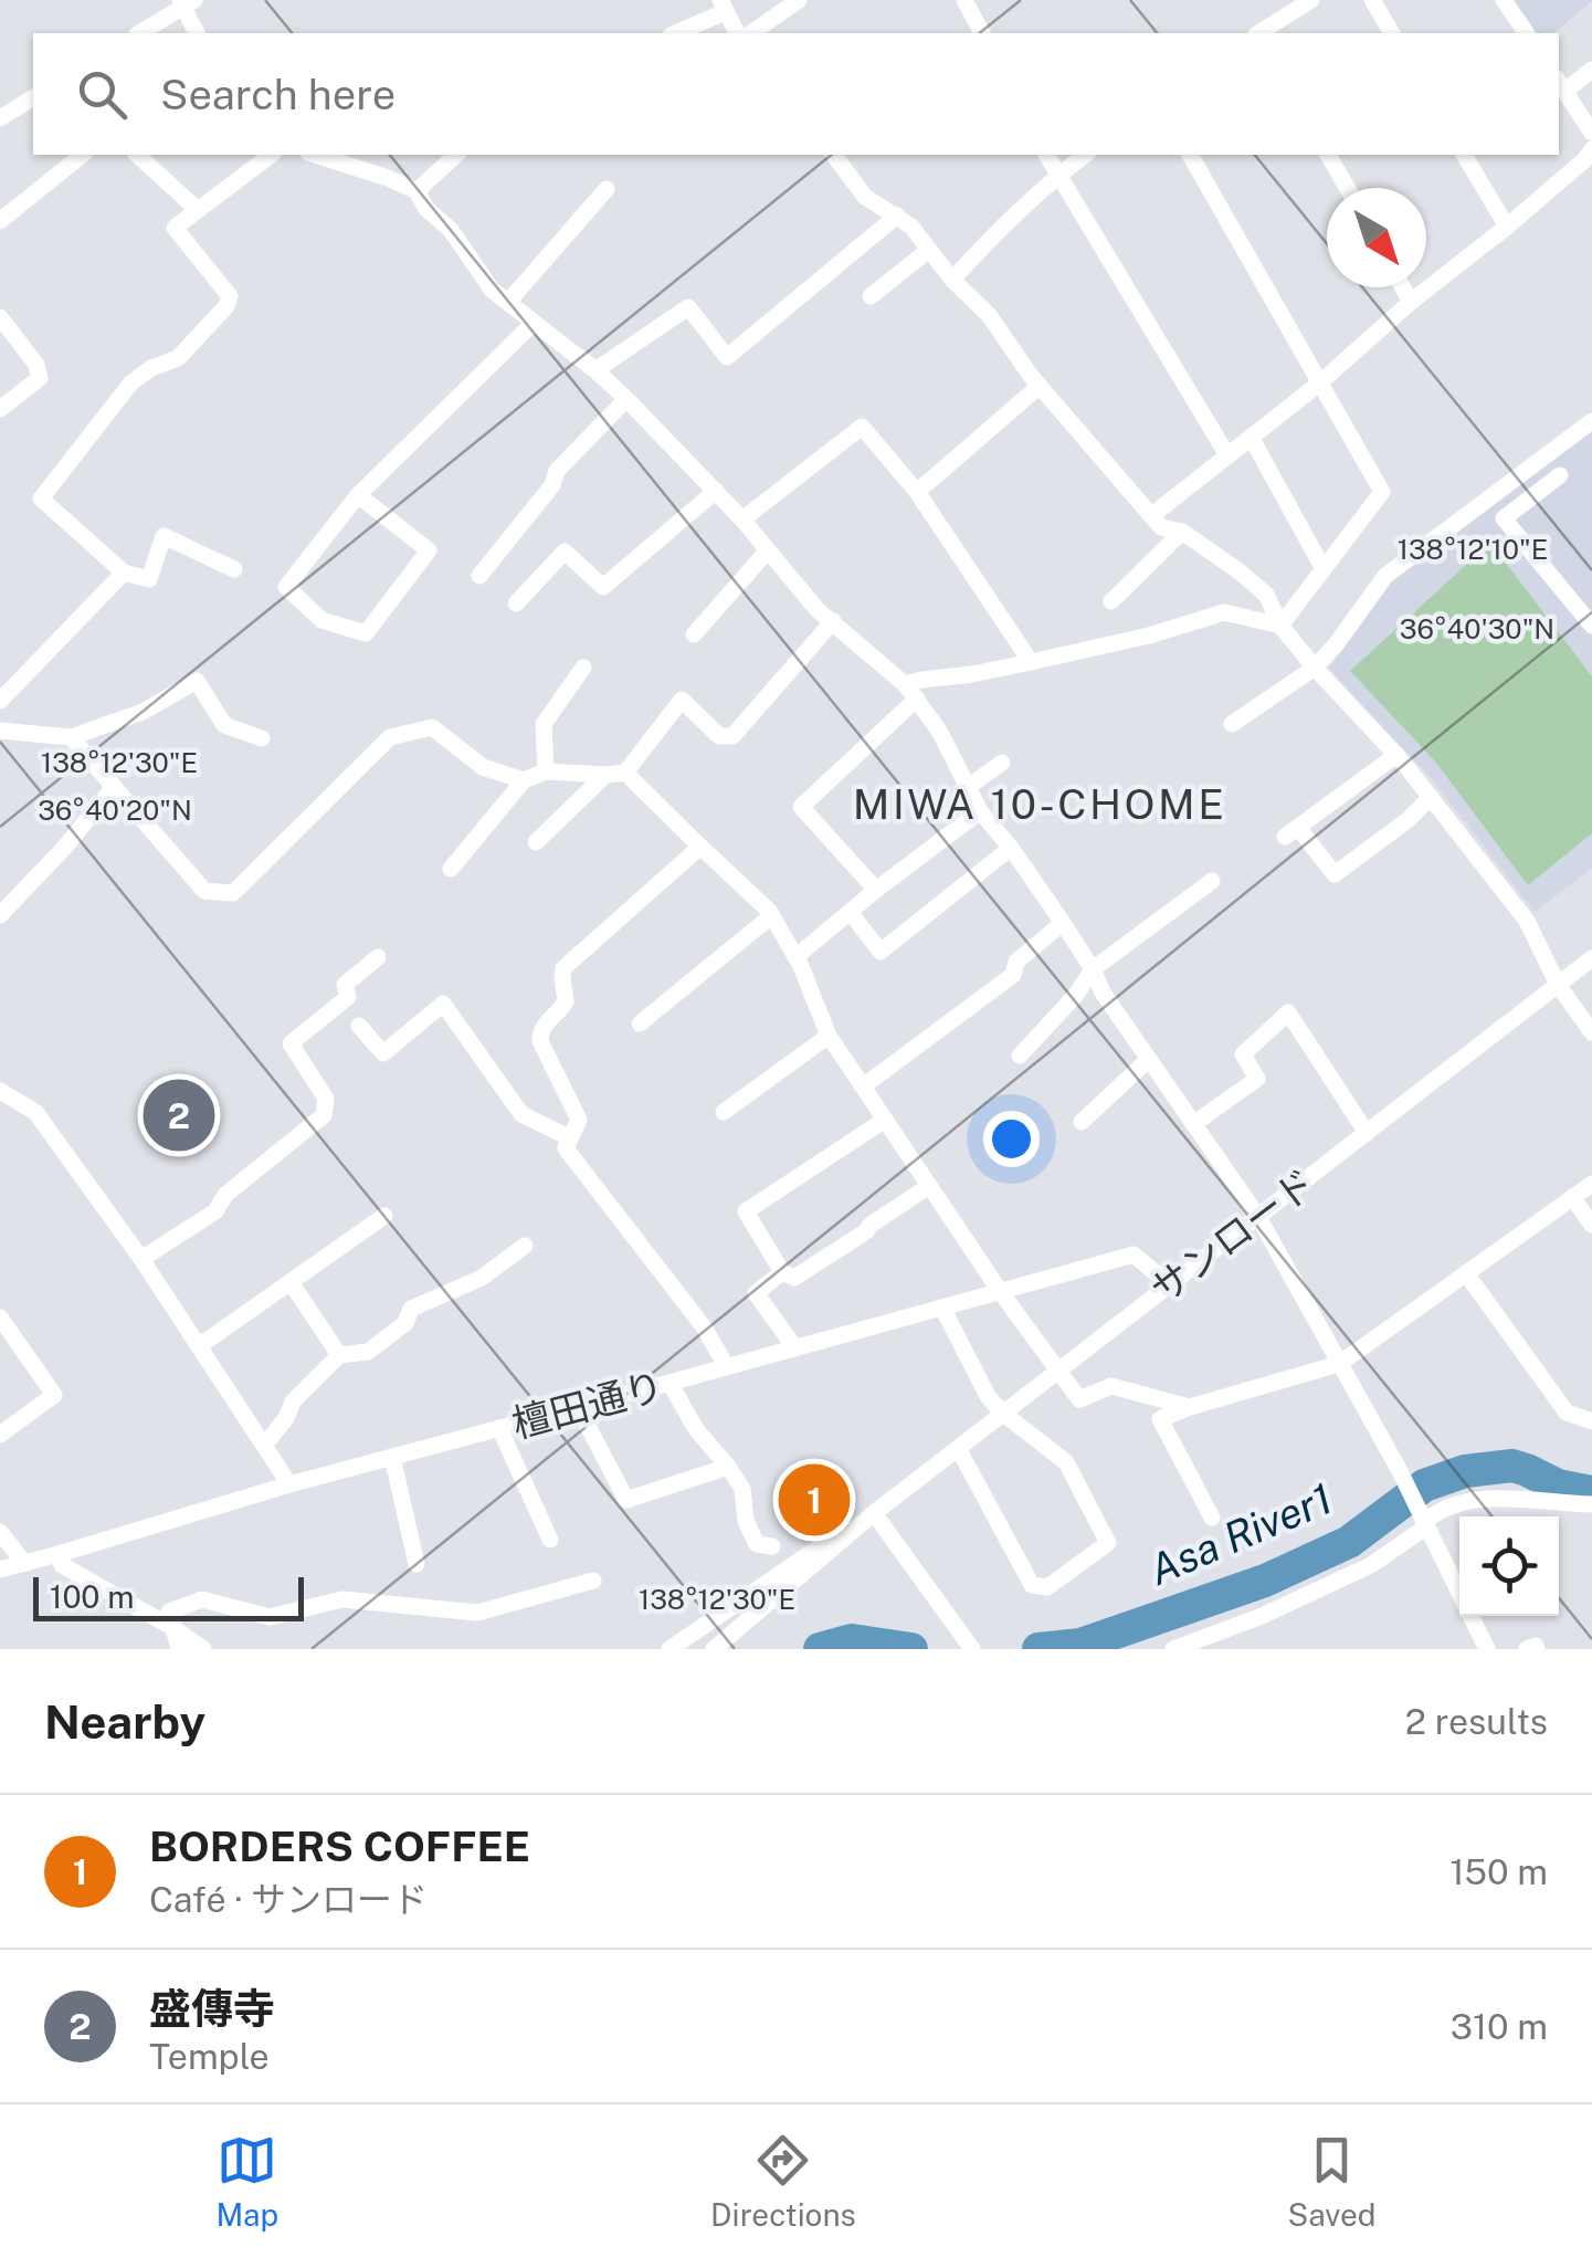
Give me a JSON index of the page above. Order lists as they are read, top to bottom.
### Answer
{
  "streets": {
    "street": ["サンロード", "檀田通り"]
  },
  "crossings": [
    ["サンロード", "檀田通り"]
  ],
  "districts": ["MIWA 10-CHOME"],
  "water": ["Asa River1"],
  "scale_bar": "100 m",
  "north": "bottom right",
  "page": {
    "search": "Search here",
    "pins": ["2", "1"],
    "scale": "100 m",
    "heading": ["Nearby", "2 results"],
    "list": [
      {
        "mark": "1",
        "name": "BORDERS COFFEE",
        "note": "Café · サンロード",
        "value": "150 m"
      },
      {
        "mark": "2",
        "name": "盛傳寺",
        "note": "Temple",
        "value": "310 m"
      }
    ],
    "nav": ["Map", "Directions", "Saved"]
  },
  "coordinates": [
    "138°12'10\"E",
    "36°40'30\"N",
    "138°12'30\"E",
    "36°40'20\"N"
  ]
}
